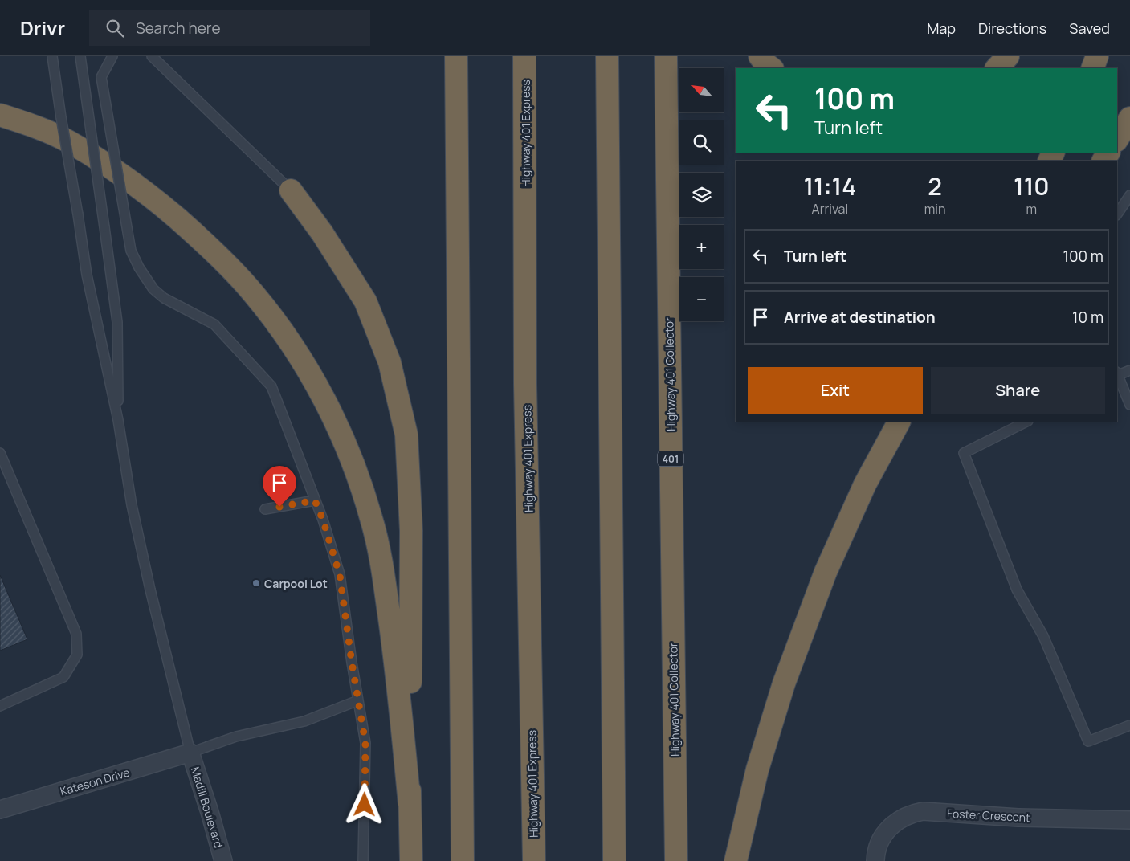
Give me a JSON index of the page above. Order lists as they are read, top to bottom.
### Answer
{
  "streets": {
    "highway": ["Highway 401 Express", "Highway 401 Collector", "401"],
    "street": ["Kateson Drive", "Madill Boulevard", "Foster Crescent"]
  },
  "crossings": [
    ["Kateson Drive", "Madill Boulevard"]
  ],
  "places": ["Carpool Lot"],
  "north": "top left",
  "page": {
    "header": "Drivr",
    "search": "Search here",
    "nav": ["Map", "Directions", "Saved"],
    "map_buttons": ["+", "−"],
    "turn": ["100 m", "Turn left"],
    "eta": [
      "11:14",
      "Arrival",
      "2",
      "min",
      "110",
      "m"
    ],
    "list": [
      {
        "name": "Turn left",
        "value": "100 m"
      },
      {
        "name": "Arrive at destination",
        "value": "10 m"
      }
    ],
    "buttons": ["Exit", "Share"]
  }
}
